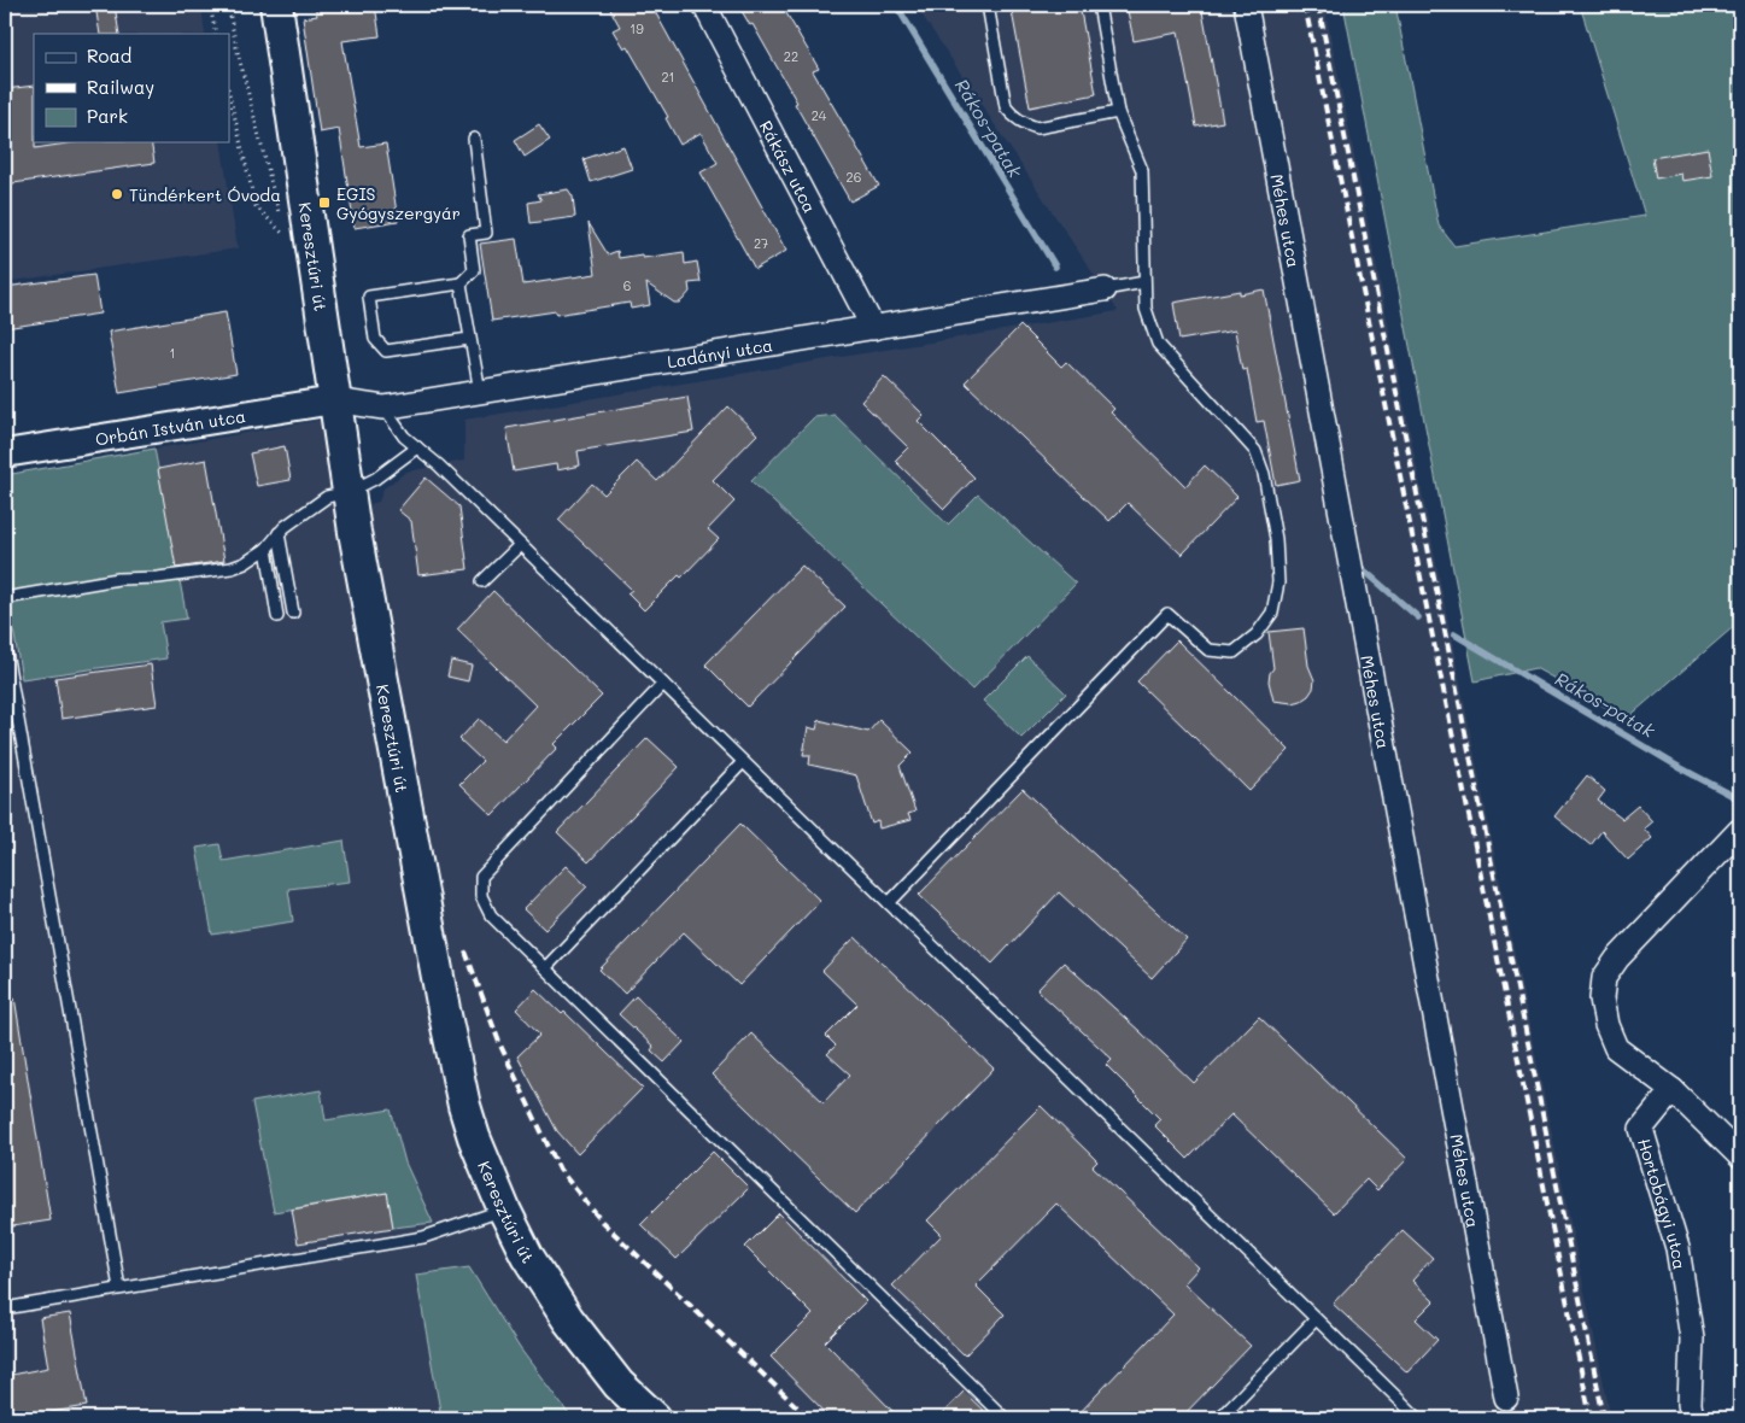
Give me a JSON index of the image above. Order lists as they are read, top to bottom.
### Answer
{
  "streets": {
    "main road": ["Keresztúri út"],
    "street": [
      "Rákász utca",
      "Méhes utca",
      "Ladányi utca",
      "Orbán István utca",
      "Hortobágyi utca"
    ]
  },
  "crossings": [
    ["Rákász utca", "Ladányi utca"],
    ["Keresztúri út", "Ladányi utca"],
    ["Keresztúri út", "Orbán István utca"],
    ["Ladányi utca", "Orbán István utca"]
  ],
  "water": ["Rákos-patak"],
  "places": {
    "other": ["Tündérkert Óvoda"],
    "transit": ["EGIS Gyógyszergyár"]
  },
  "house_numbers": [
    "19",
    "22",
    "21",
    "24",
    "26",
    "27",
    "6",
    "1"
  ],
  "legend": ["Road", "Railway", "Park"]
}
